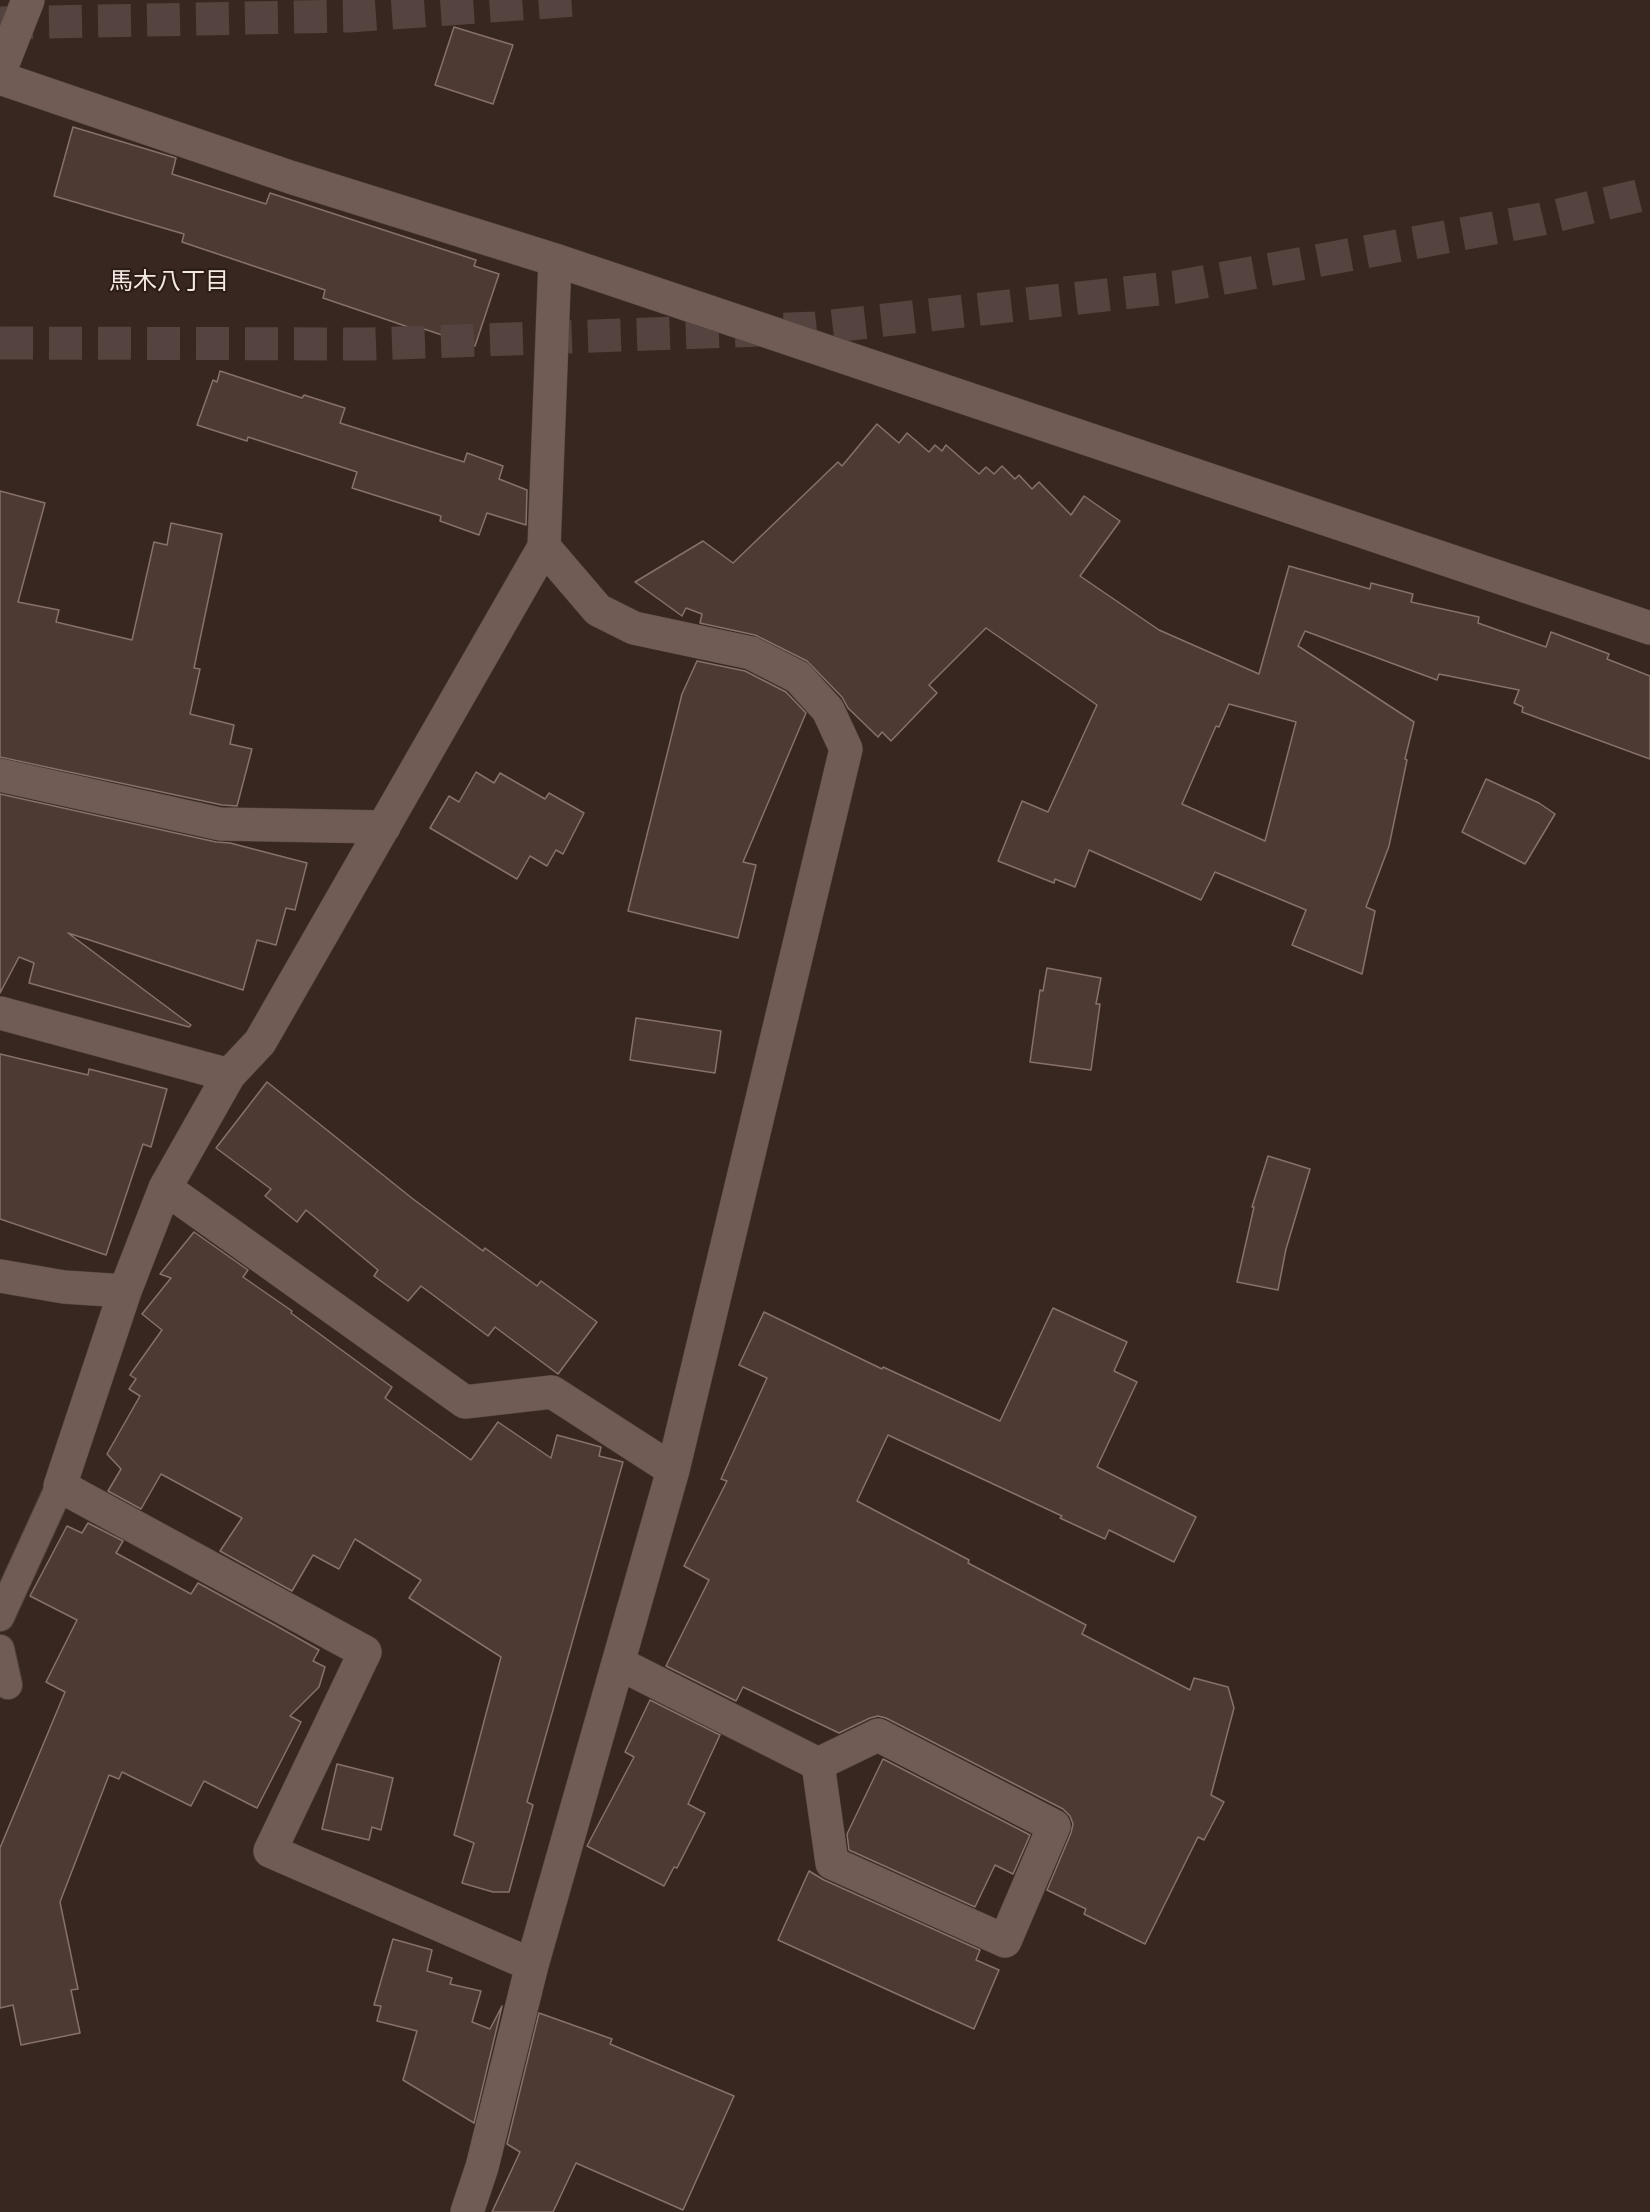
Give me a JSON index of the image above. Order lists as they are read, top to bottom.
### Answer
{
  "districts": ["馬木八丁目"]
}
